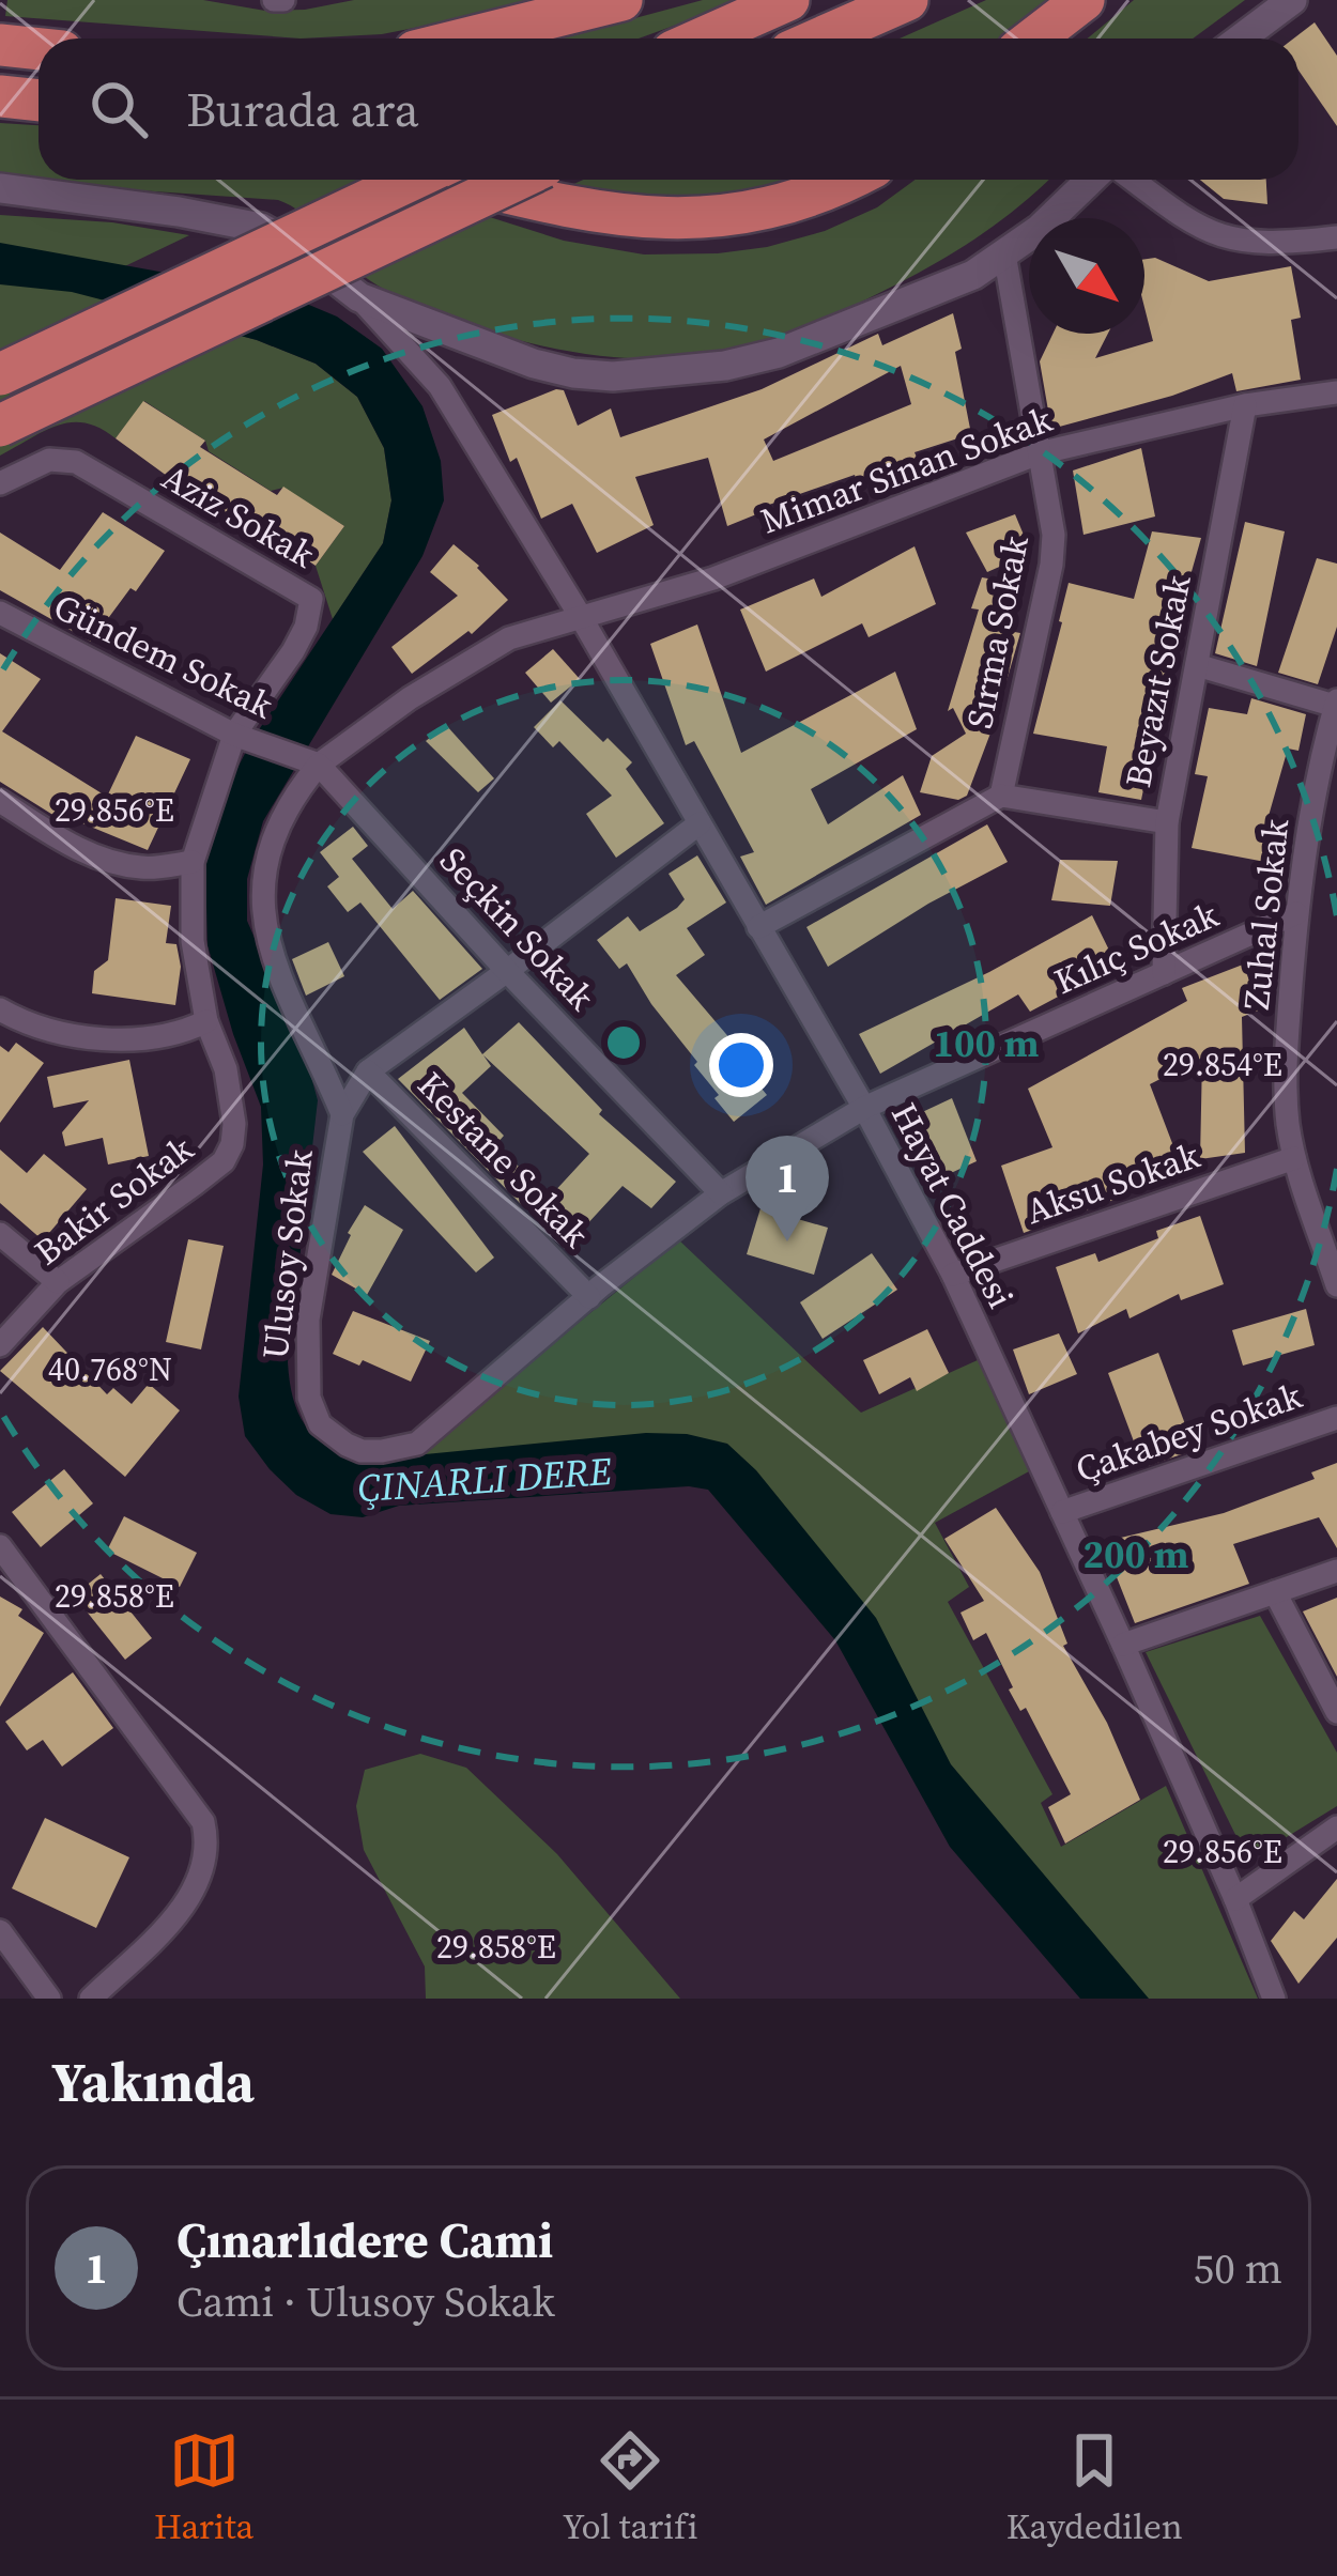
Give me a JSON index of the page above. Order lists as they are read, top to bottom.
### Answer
{
  "streets": {
    "street": [
      "Mimar Sinan Sokak",
      "Aziz Sokak",
      "Sırma Sokak",
      "Gündem Sokak",
      "Beyazıt Sokak",
      "Zuhal Sokak",
      "Seçkin Sokak",
      "Kılıç Sokak",
      "Kestane Sokak",
      "Aksu Sokak",
      "Bakir Sokak",
      "Hayat Caddesi",
      "Ulusoy Sokak",
      "Çakabey Sokak"
    ]
  },
  "crossings": [
    ["Mimar Sinan Sokak", "Sırma Sokak"],
    ["Mimar Sinan Sokak", "Beyazıt Sokak"],
    ["Mimar Sinan Sokak", "Hayat Caddesi"],
    ["Mimar Sinan Sokak", "Ulusoy Sokak"],
    ["Aziz Sokak", "Gündem Sokak"],
    ["Aziz Sokak", "Bakir Sokak"],
    ["Gündem Sokak", "Seçkin Sokak"],
    ["Gündem Sokak", "Ulusoy Sokak"],
    ["Beyazıt Sokak", "Kılıç Sokak"],
    ["Zuhal Sokak", "Kılıç Sokak"],
    ["Zuhal Sokak", "Aksu Sokak"],
    ["Seçkin Sokak", "Ulusoy Sokak"],
    ["Kılıç Sokak", "Hayat Caddesi"],
    ["Kılıç Sokak", "Ulusoy Sokak"],
    ["Kestane Sokak", "Ulusoy Sokak"],
    ["Aksu Sokak", "Hayat Caddesi"],
    ["Hayat Caddesi", "Ulusoy Sokak"],
    ["Hayat Caddesi", "Çakabey Sokak"]
  ],
  "water": ["ÇINARLI DERE"],
  "north": "bottom right",
  "page": {
    "search": "Burada ara",
    "pins": "1",
    "heading": "Yakında",
    "list": [
      {
        "mark": "1",
        "name": "Çınarlıdere Cami",
        "note": "Cami · Ulusoy Sokak",
        "value": "50 m"
      }
    ],
    "nav": ["Harita", "Yol tarifi", "Kaydedilen"]
  },
  "coordinates": [
    "29.856°E",
    "29.854°E",
    "40.768°N",
    "29.858°E"
  ],
  "rings": ["100 m", "200 m"]
}
